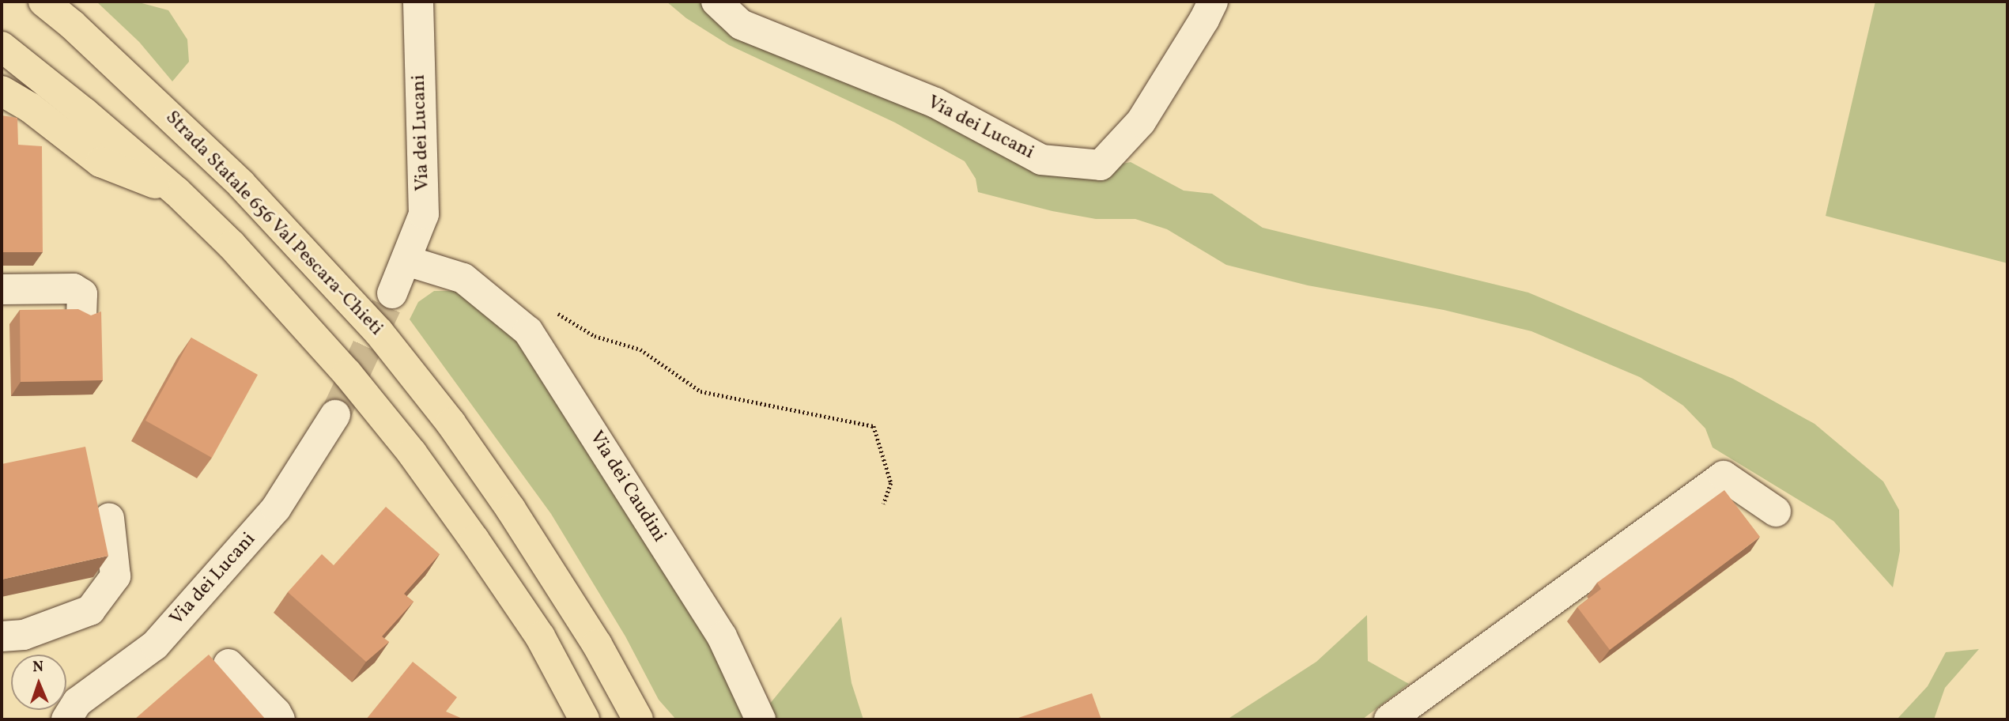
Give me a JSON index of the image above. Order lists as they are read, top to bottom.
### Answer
{
  "streets": {
    "highway": ["Strada Statale 656 Val Pescara-Chieti"],
    "street": ["Via dei Lucani", "Via dei Caudini"]
  },
  "crossings": [
    ["Via dei Lucani", "Via dei Caudini"]
  ],
  "north": "top"
}
